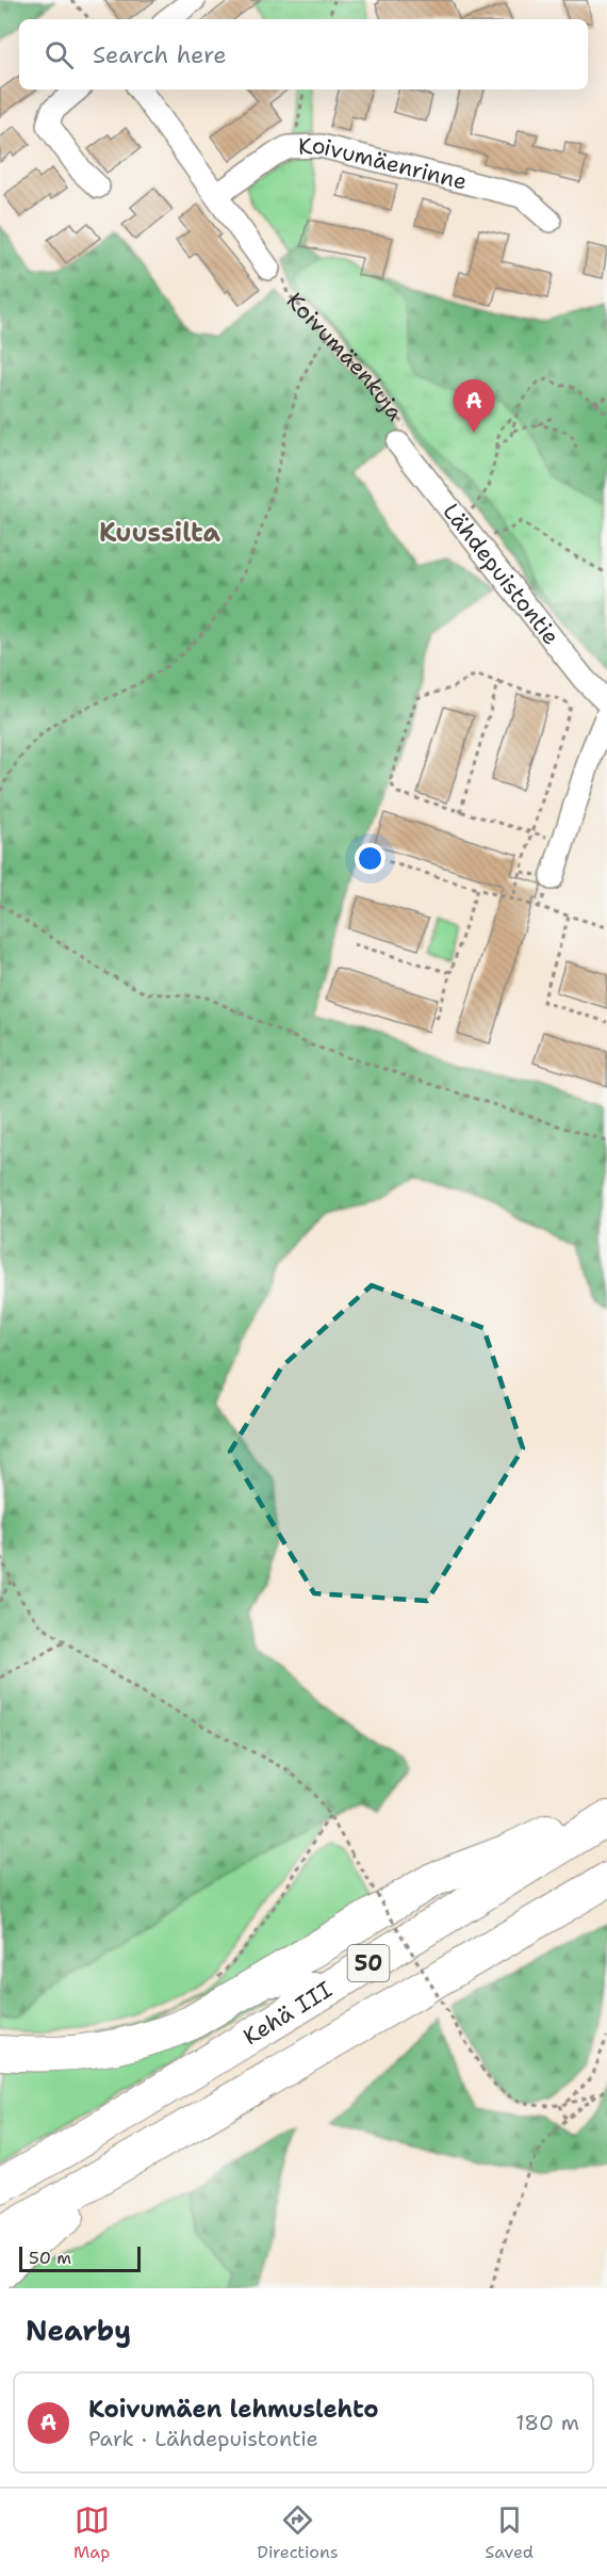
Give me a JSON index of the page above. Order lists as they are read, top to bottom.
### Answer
{
  "streets": {
    "highway": ["50", "Kehä III"],
    "street": ["Koivumäenrinne", "Lähdepuistontie"],
    "path": ["Koivumäenkuja"]
  },
  "crossings": [
    ["Koivumäenkuja", "Lähdepuistontie"]
  ],
  "districts": ["Kuussilta"],
  "scale_bar": "50 m",
  "page": {
    "search": "Search here",
    "pins": "A",
    "scale": "50 m",
    "heading": "Nearby",
    "list": [
      {
        "mark": "A",
        "name": "Koivumäen lehmuslehto",
        "note": "Park · Lähdepuistontie",
        "value": "180 m"
      }
    ],
    "nav": ["Map", "Directions", "Saved"]
  }
}
